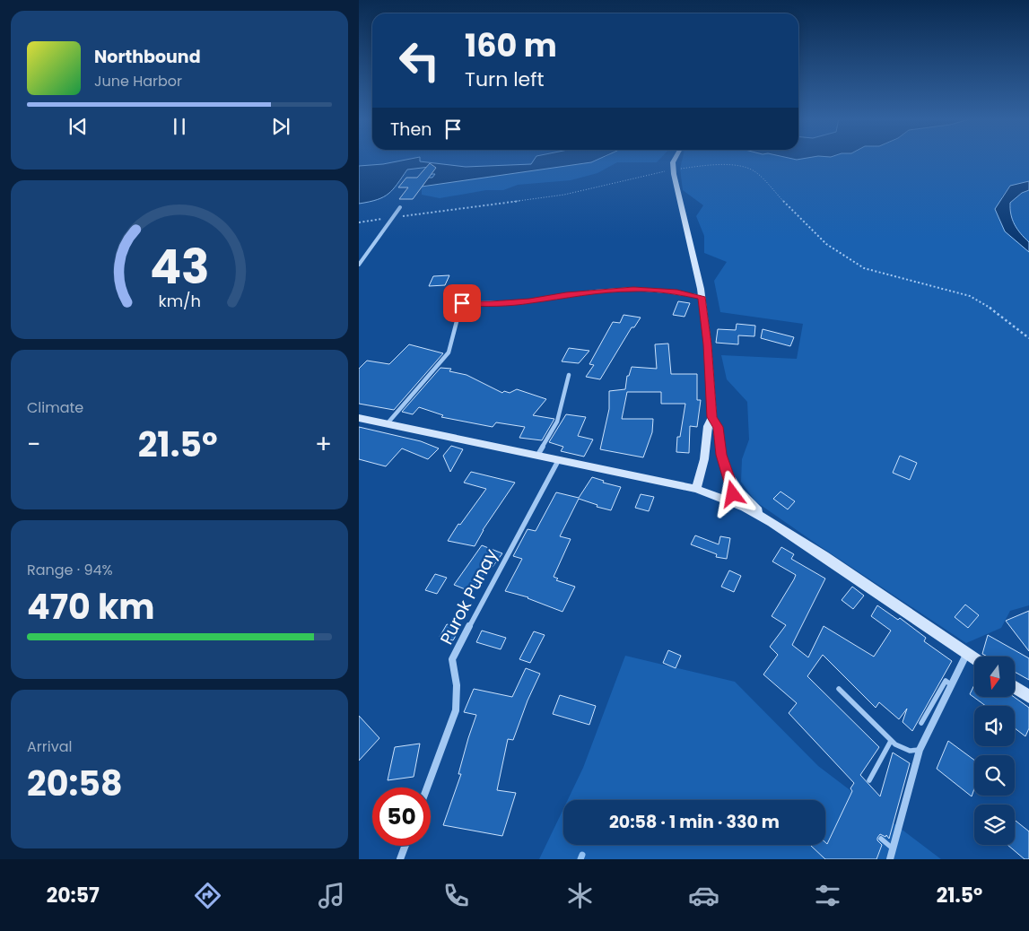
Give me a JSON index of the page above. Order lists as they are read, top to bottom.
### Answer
{
  "streets": {
    "street": ["Purok Punay"]
  },
  "north": "bottom",
  "page": {
    "turn": ["160 m", "Turn left"],
    "song": ["Northbound", "June Harbor"],
    "then": "Then",
    "tile": [
      "Climate",
      ["Range · 94%", "470 km"],
      ["Arrival", "20:58"]
    ],
    "heat": ["−", "21.5°", "+"],
    "limit": "50",
    "trip": "20:58 · 1 min · 330 m",
    "tabs": ["20:57", "21.5°"],
    "gauge": ["43", "km/h"]
  }
}
